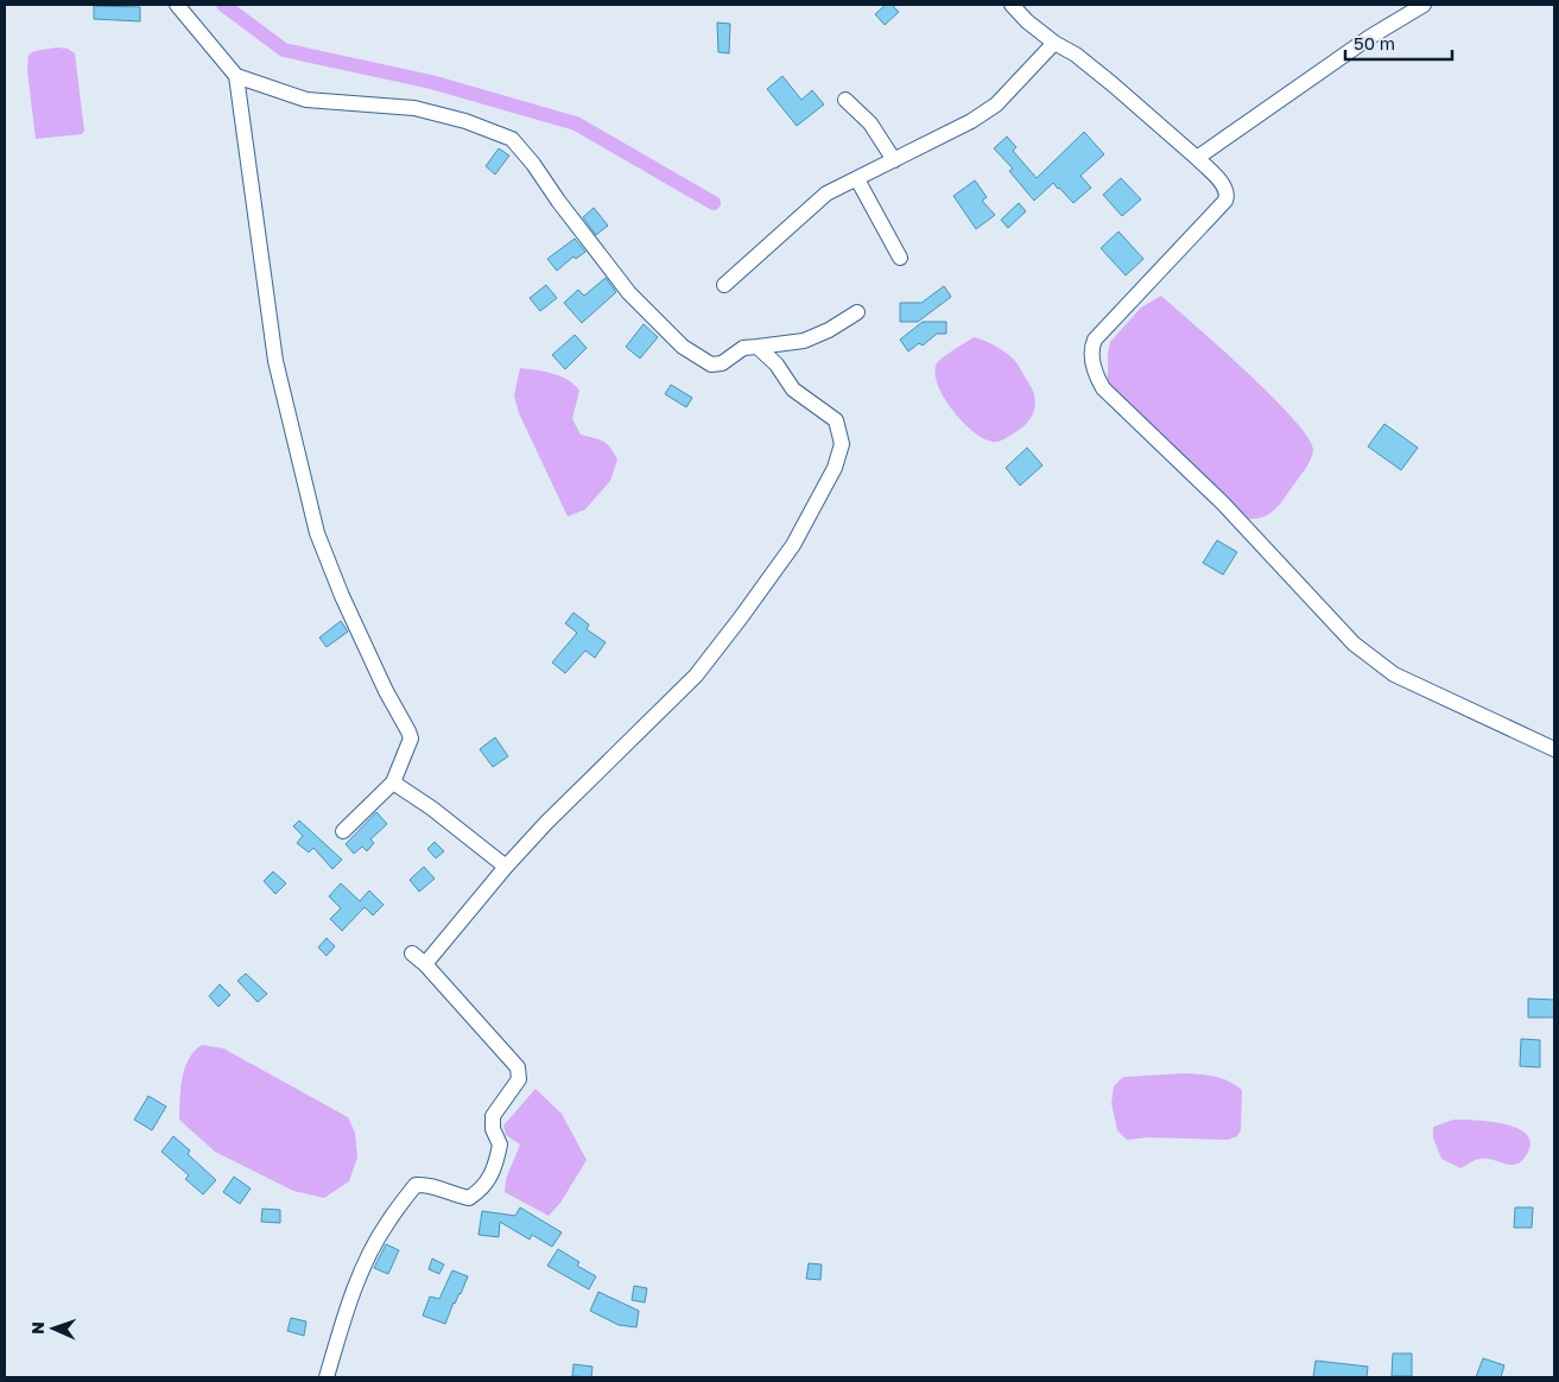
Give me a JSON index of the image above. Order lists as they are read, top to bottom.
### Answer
{
  "scale_bar": "50 m",
  "north": "left"
}
